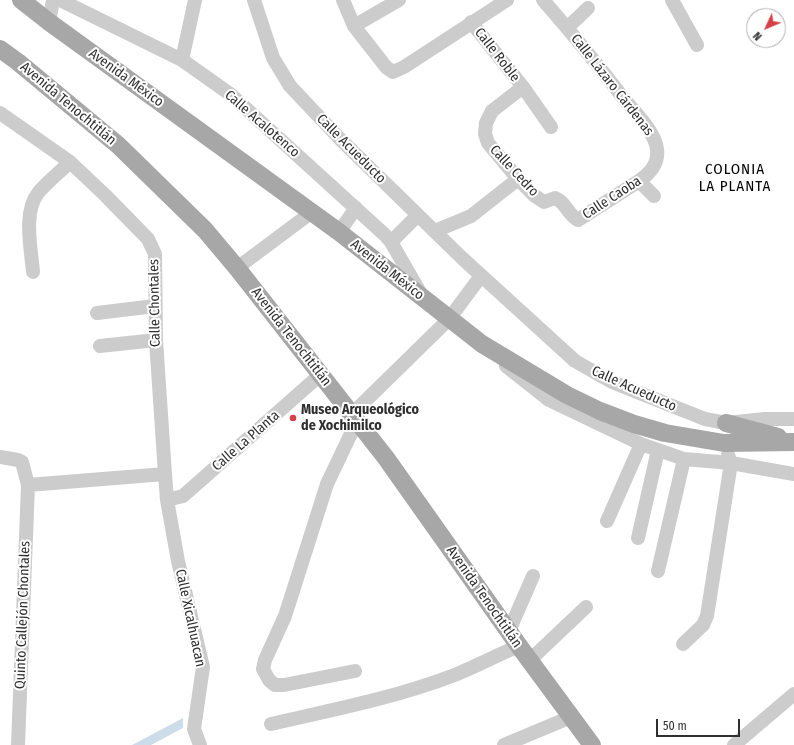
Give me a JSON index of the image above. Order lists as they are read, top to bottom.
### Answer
{
  "streets": {
    "main road": ["Avenida México", "Avenida Tenochtitlán"],
    "street": [
      "Calle Roble",
      "Calle Lázaro Cárdenas",
      "Calle Acalotenco",
      "Calle Acueducto",
      "Calle Cedro",
      "Calle Caoba",
      "Calle Chontales",
      "Calle La Planta",
      "Quinto Callejón Chontales",
      "Calle Xicalhuacan"
    ]
  },
  "crossings": [
    ["Calle Roble", "Calle Cedro"],
    ["Avenida México", "Calle Acalotenco"],
    ["Calle Lázaro Cárdenas", "Calle Caoba"],
    ["Avenida Tenochtitlán", "Calle La Planta"],
    ["Calle Cedro", "Calle Caoba"],
    ["Calle Chontales", "Calle La Planta"],
    ["Calle Chontales", "Calle Xicalhuacan"]
  ],
  "districts": ["COLONIA LA PLANTA"],
  "places": ["Museo Arqueológico de Xochimilco"],
  "scale_bar": "50 m",
  "north": "bottom left"
}
